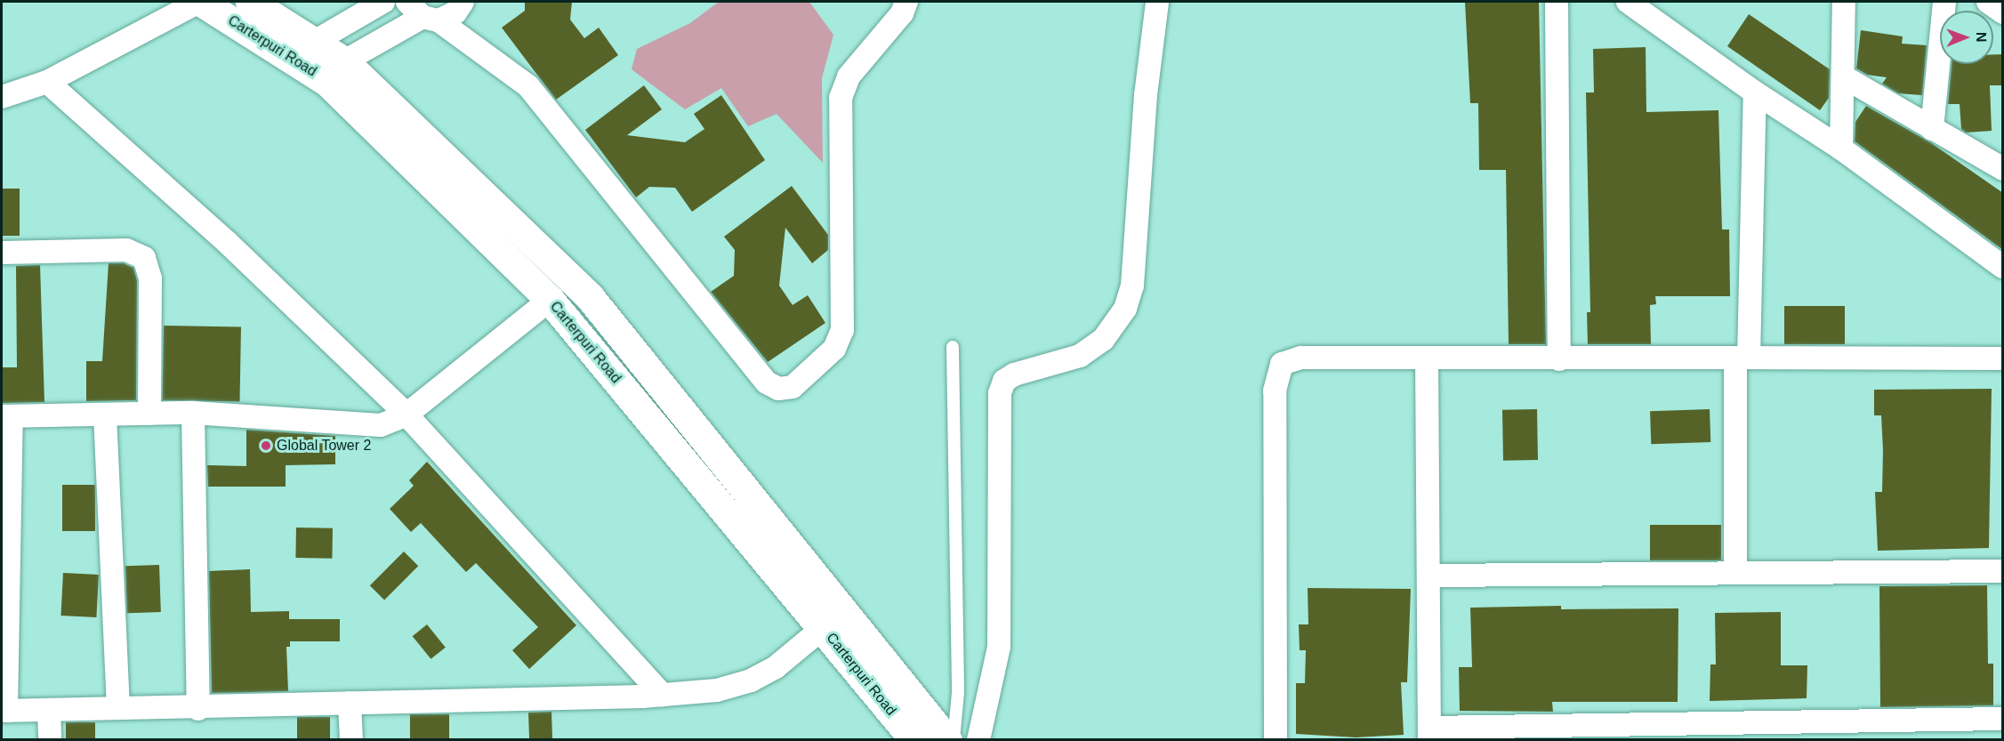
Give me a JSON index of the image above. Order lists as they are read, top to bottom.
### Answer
{
  "streets": {
    "main road": ["Carterpuri Road"]
  },
  "places": ["Global Tower 2"],
  "north": "right"
}
